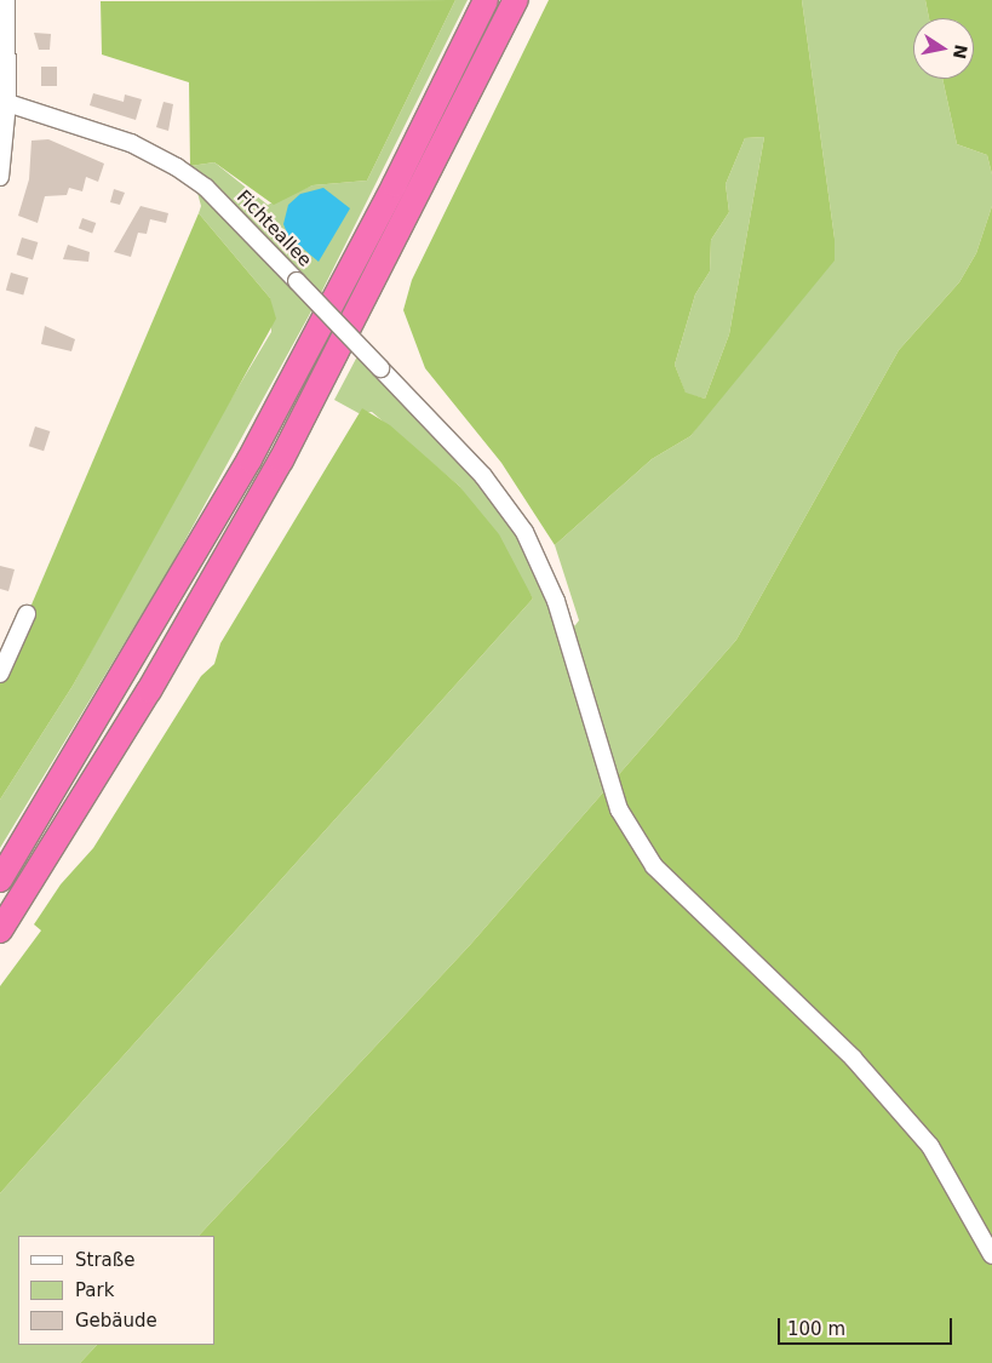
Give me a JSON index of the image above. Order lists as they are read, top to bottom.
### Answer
{
  "streets": {
    "street": ["Fichteallee"]
  },
  "legend": ["Straße", "Park", "Gebäude"],
  "scale_bar": "100 m",
  "north": "right"
}
